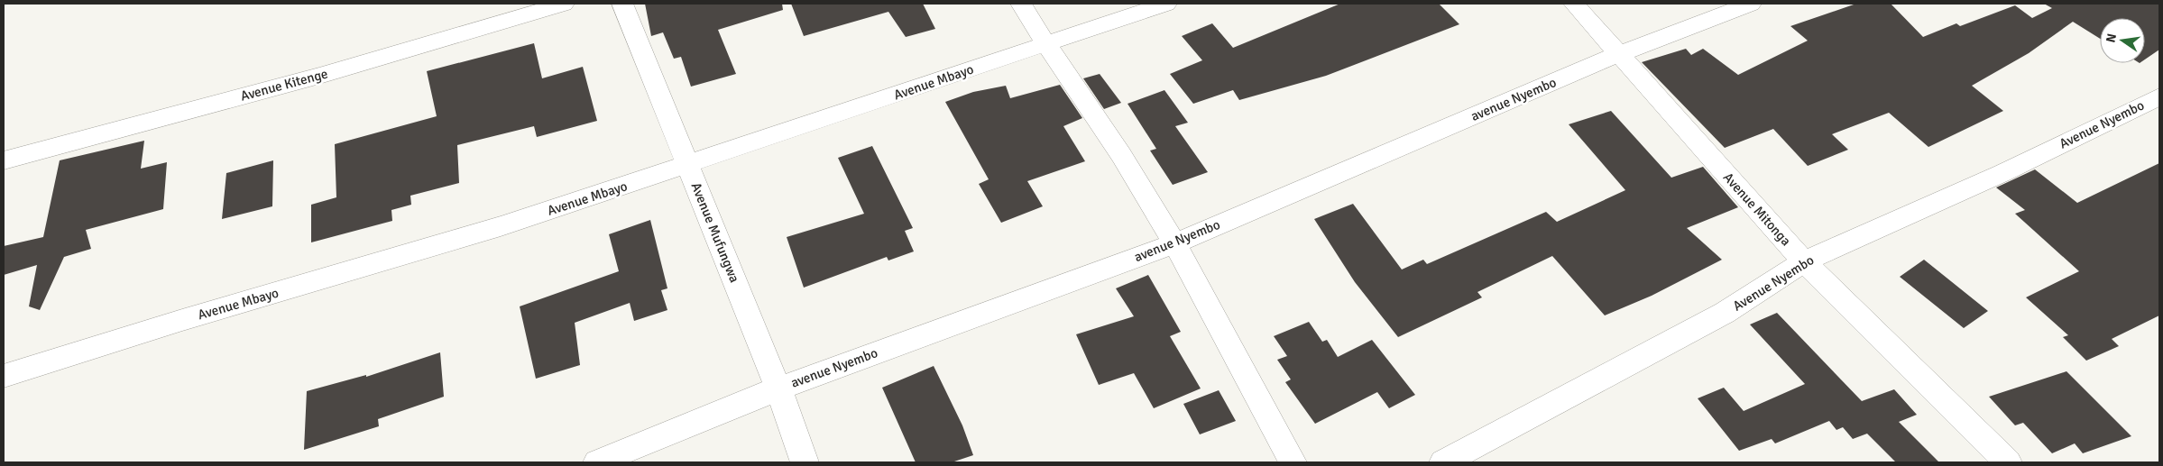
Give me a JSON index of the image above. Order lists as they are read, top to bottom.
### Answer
{
  "streets": {
    "street": [
      "Avenue Mbayo",
      "Avenue Kitenge",
      "avenue Nyembo",
      "Avenue Nyembo",
      "Avenue Mitonga",
      "Avenue Mufungwa"
    ]
  },
  "crossings": [
    ["Avenue Mbayo", "Avenue Mufungwa"],
    ["avenue Nyembo", "Avenue Mitonga"],
    ["avenue Nyembo", "Avenue Mufungwa"],
    ["Avenue Nyembo", "Avenue Mitonga"]
  ],
  "north": "left"
}
